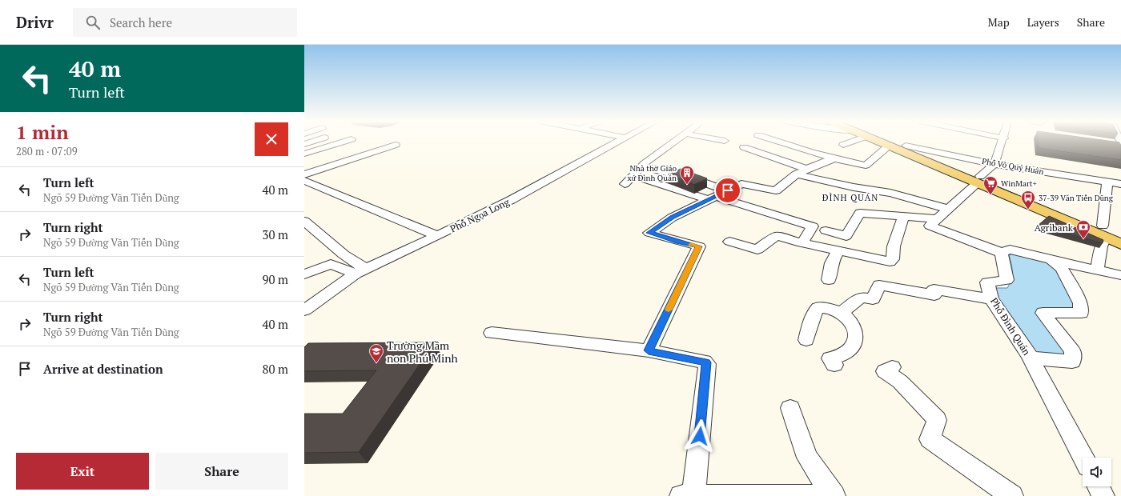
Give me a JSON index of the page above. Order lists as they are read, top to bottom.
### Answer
{
  "streets": {
    "street": ["Phố Võ Quý Huân", "Phố Ngọa Long", "Phố Đình Quán"]
  },
  "districts": ["ĐÌNH QUÁN"],
  "places": {
    "building": ["Nhà thờ Giáo xứ Đình Quán"],
    "supermarket": ["WinMart+"],
    "bus stop": ["37-39 Văn Tiến Dũng"],
    "bank": ["Agribank"],
    "school or university": ["Trường Mầm non Phú Minh"]
  },
  "page": {
    "header": "Drivr",
    "search": "Search here",
    "nav": ["Map", "Layers", "Share"],
    "turn": ["40 m", "Turn left"],
    "heading": ["1 min", "280 m · 07:09"],
    "list": [
      {
        "name": "Turn left",
        "note": "Ngõ 59 Đường Văn Tiến Dũng",
        "value": "40 m"
      },
      {
        "name": "Turn right",
        "note": "Ngõ 59 Đường Văn Tiến Dũng",
        "value": "30 m"
      },
      {
        "name": "Turn left",
        "note": "Ngõ 59 Đường Văn Tiến Dũng",
        "value": "90 m"
      },
      {
        "name": "Turn right",
        "note": "Ngõ 59 Đường Văn Tiến Dũng",
        "value": "40 m"
      },
      {
        "name": "Arrive at destination",
        "value": "80 m"
      }
    ],
    "buttons": ["Exit", "Share"]
  }
}
